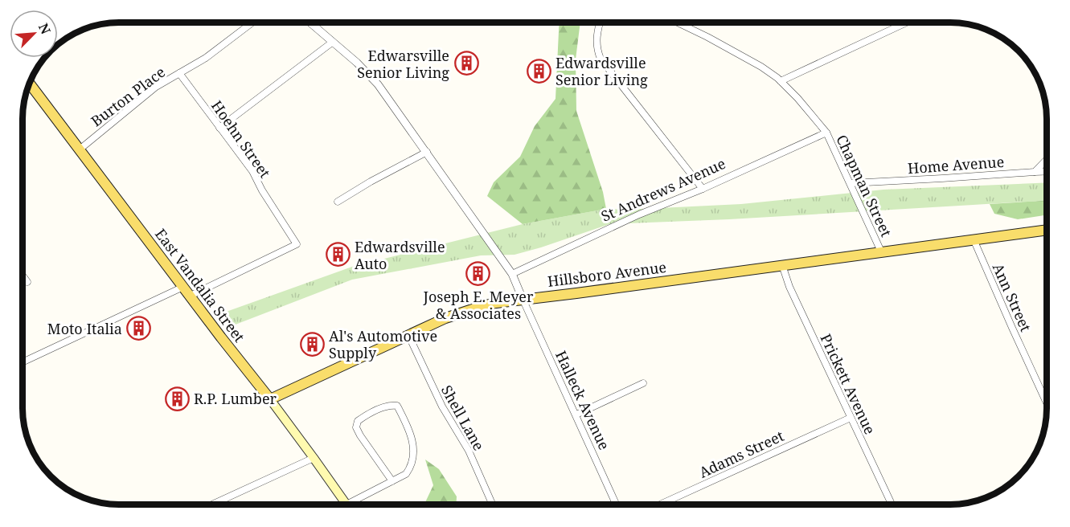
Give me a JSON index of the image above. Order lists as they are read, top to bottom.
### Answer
{
  "streets": {
    "main road": ["Hillsboro Avenue", "East Vandalia Street"],
    "street": [
      "Burton Place",
      "Hoehn Street",
      "Home Avenue",
      "Chapman Street",
      "St Andrews Avenue",
      "Ann Street",
      "Prickett Avenue",
      "Halleck Avenue",
      "Shell Lane",
      "Adams Street"
    ]
  },
  "crossings": [
    ["Burton Place", "Hoehn Street"],
    ["Burton Place", "East Vandalia Street"],
    ["Hoehn Street", "East Vandalia Street"],
    ["Home Avenue", "Chapman Street"],
    ["Chapman Street", "St Andrews Avenue"],
    ["Chapman Street", "Hillsboro Avenue"],
    ["Hillsboro Avenue", "Ann Street"],
    ["Hillsboro Avenue", "Prickett Avenue"],
    ["Hillsboro Avenue", "Halleck Avenue"],
    ["Prickett Avenue", "Adams Street"]
  ],
  "places": {
    "building": [
      "Edwarsville Senior Living",
      "Edwardsville Senior Living",
      "Edwardsville Auto",
      "Joseph E. Meyer & Associates",
      "Moto Italia",
      "Al's Automotive Supply",
      "R.P. Lumber"
    ]
  },
  "north": "top right"
}
